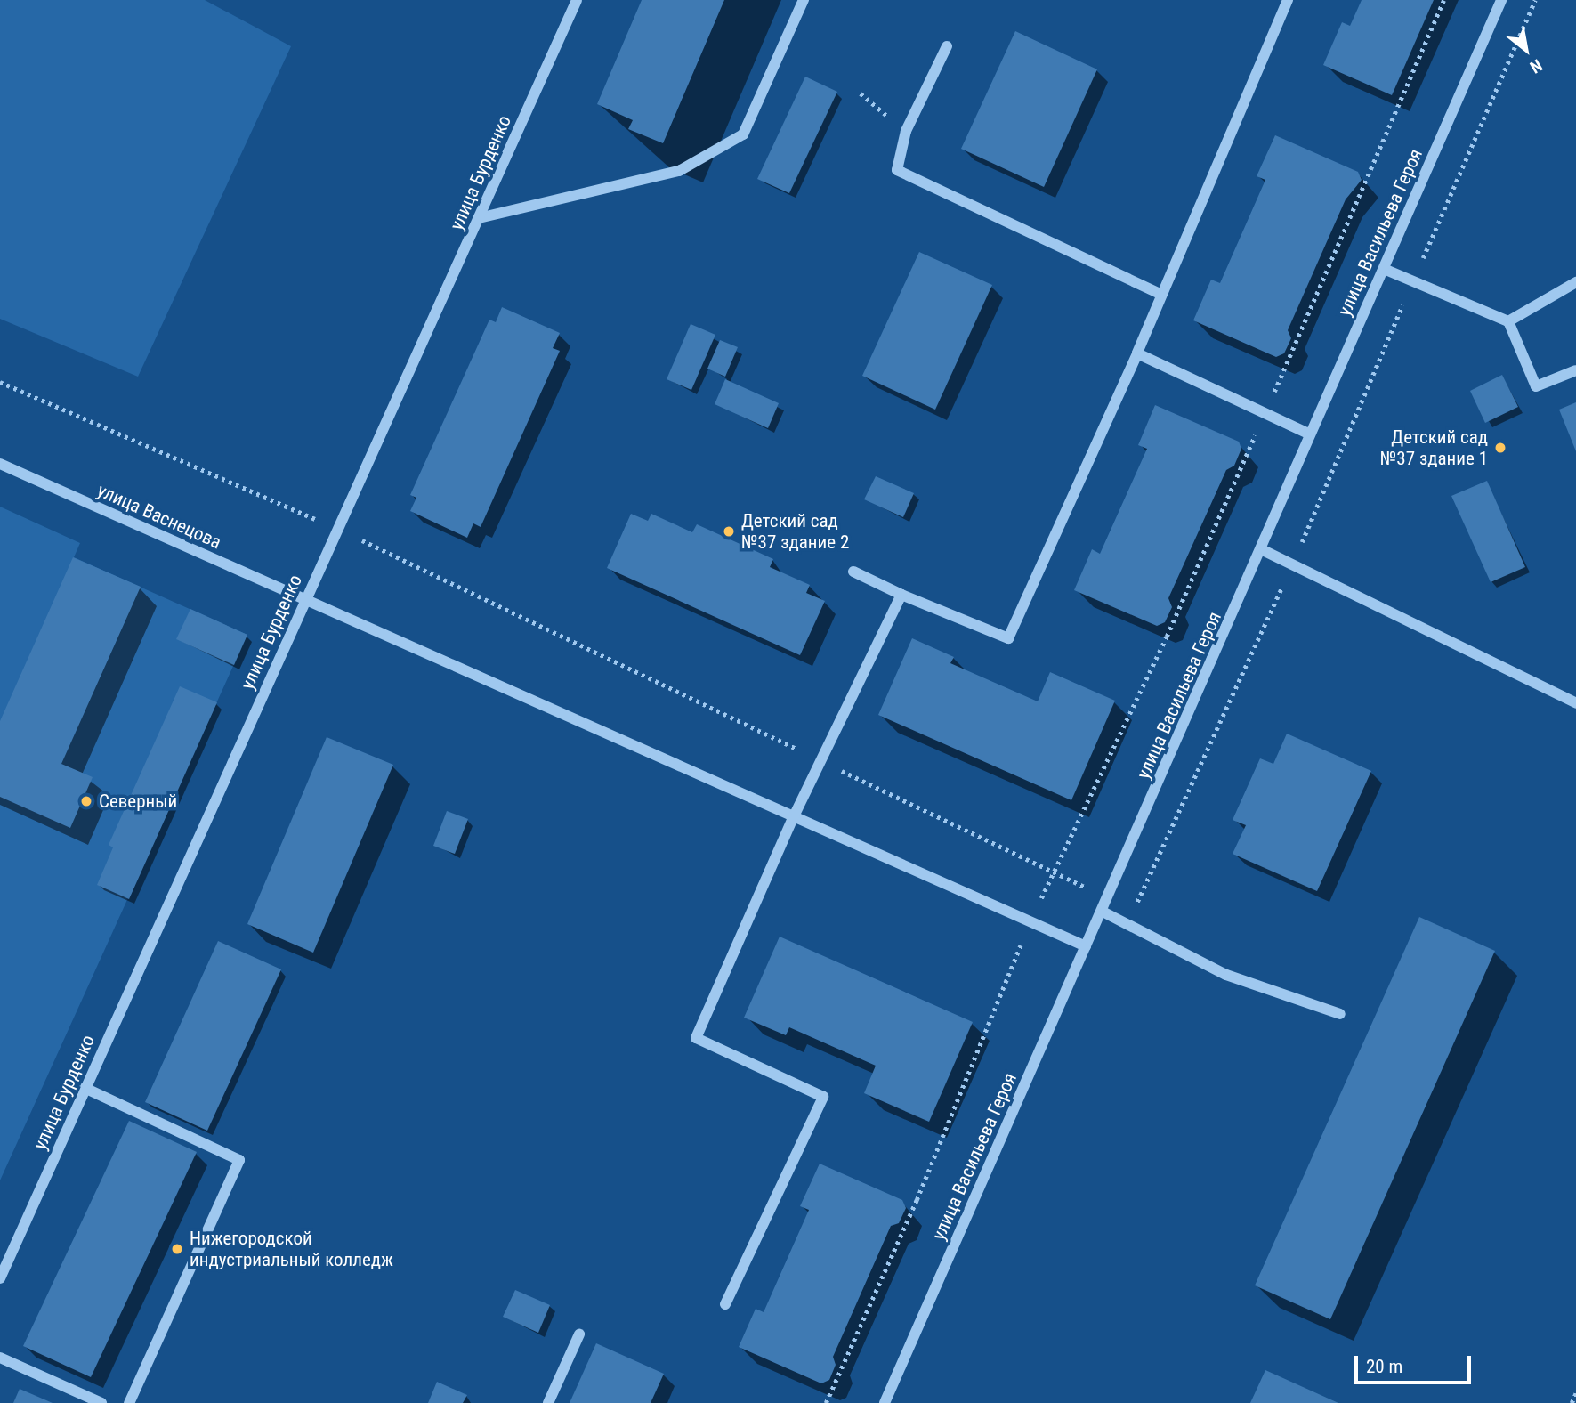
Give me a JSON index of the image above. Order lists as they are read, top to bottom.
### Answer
{
  "streets": {
    "street": ["улица Бурденко", "улица Васильева Героя", "улица Васнецова"]
  },
  "crossings": [
    ["улица Бурденко", "улица Васнецова"],
    ["улица Васильева Героя", "улица Васнецова"]
  ],
  "places": [
    "Детский сад №37 здание 1",
    "Детский сад №37 здание 2",
    "Северный",
    "Нижегородской индустриальный колледж"
  ],
  "scale_bar": "20 m",
  "north": "bottom right"
}
